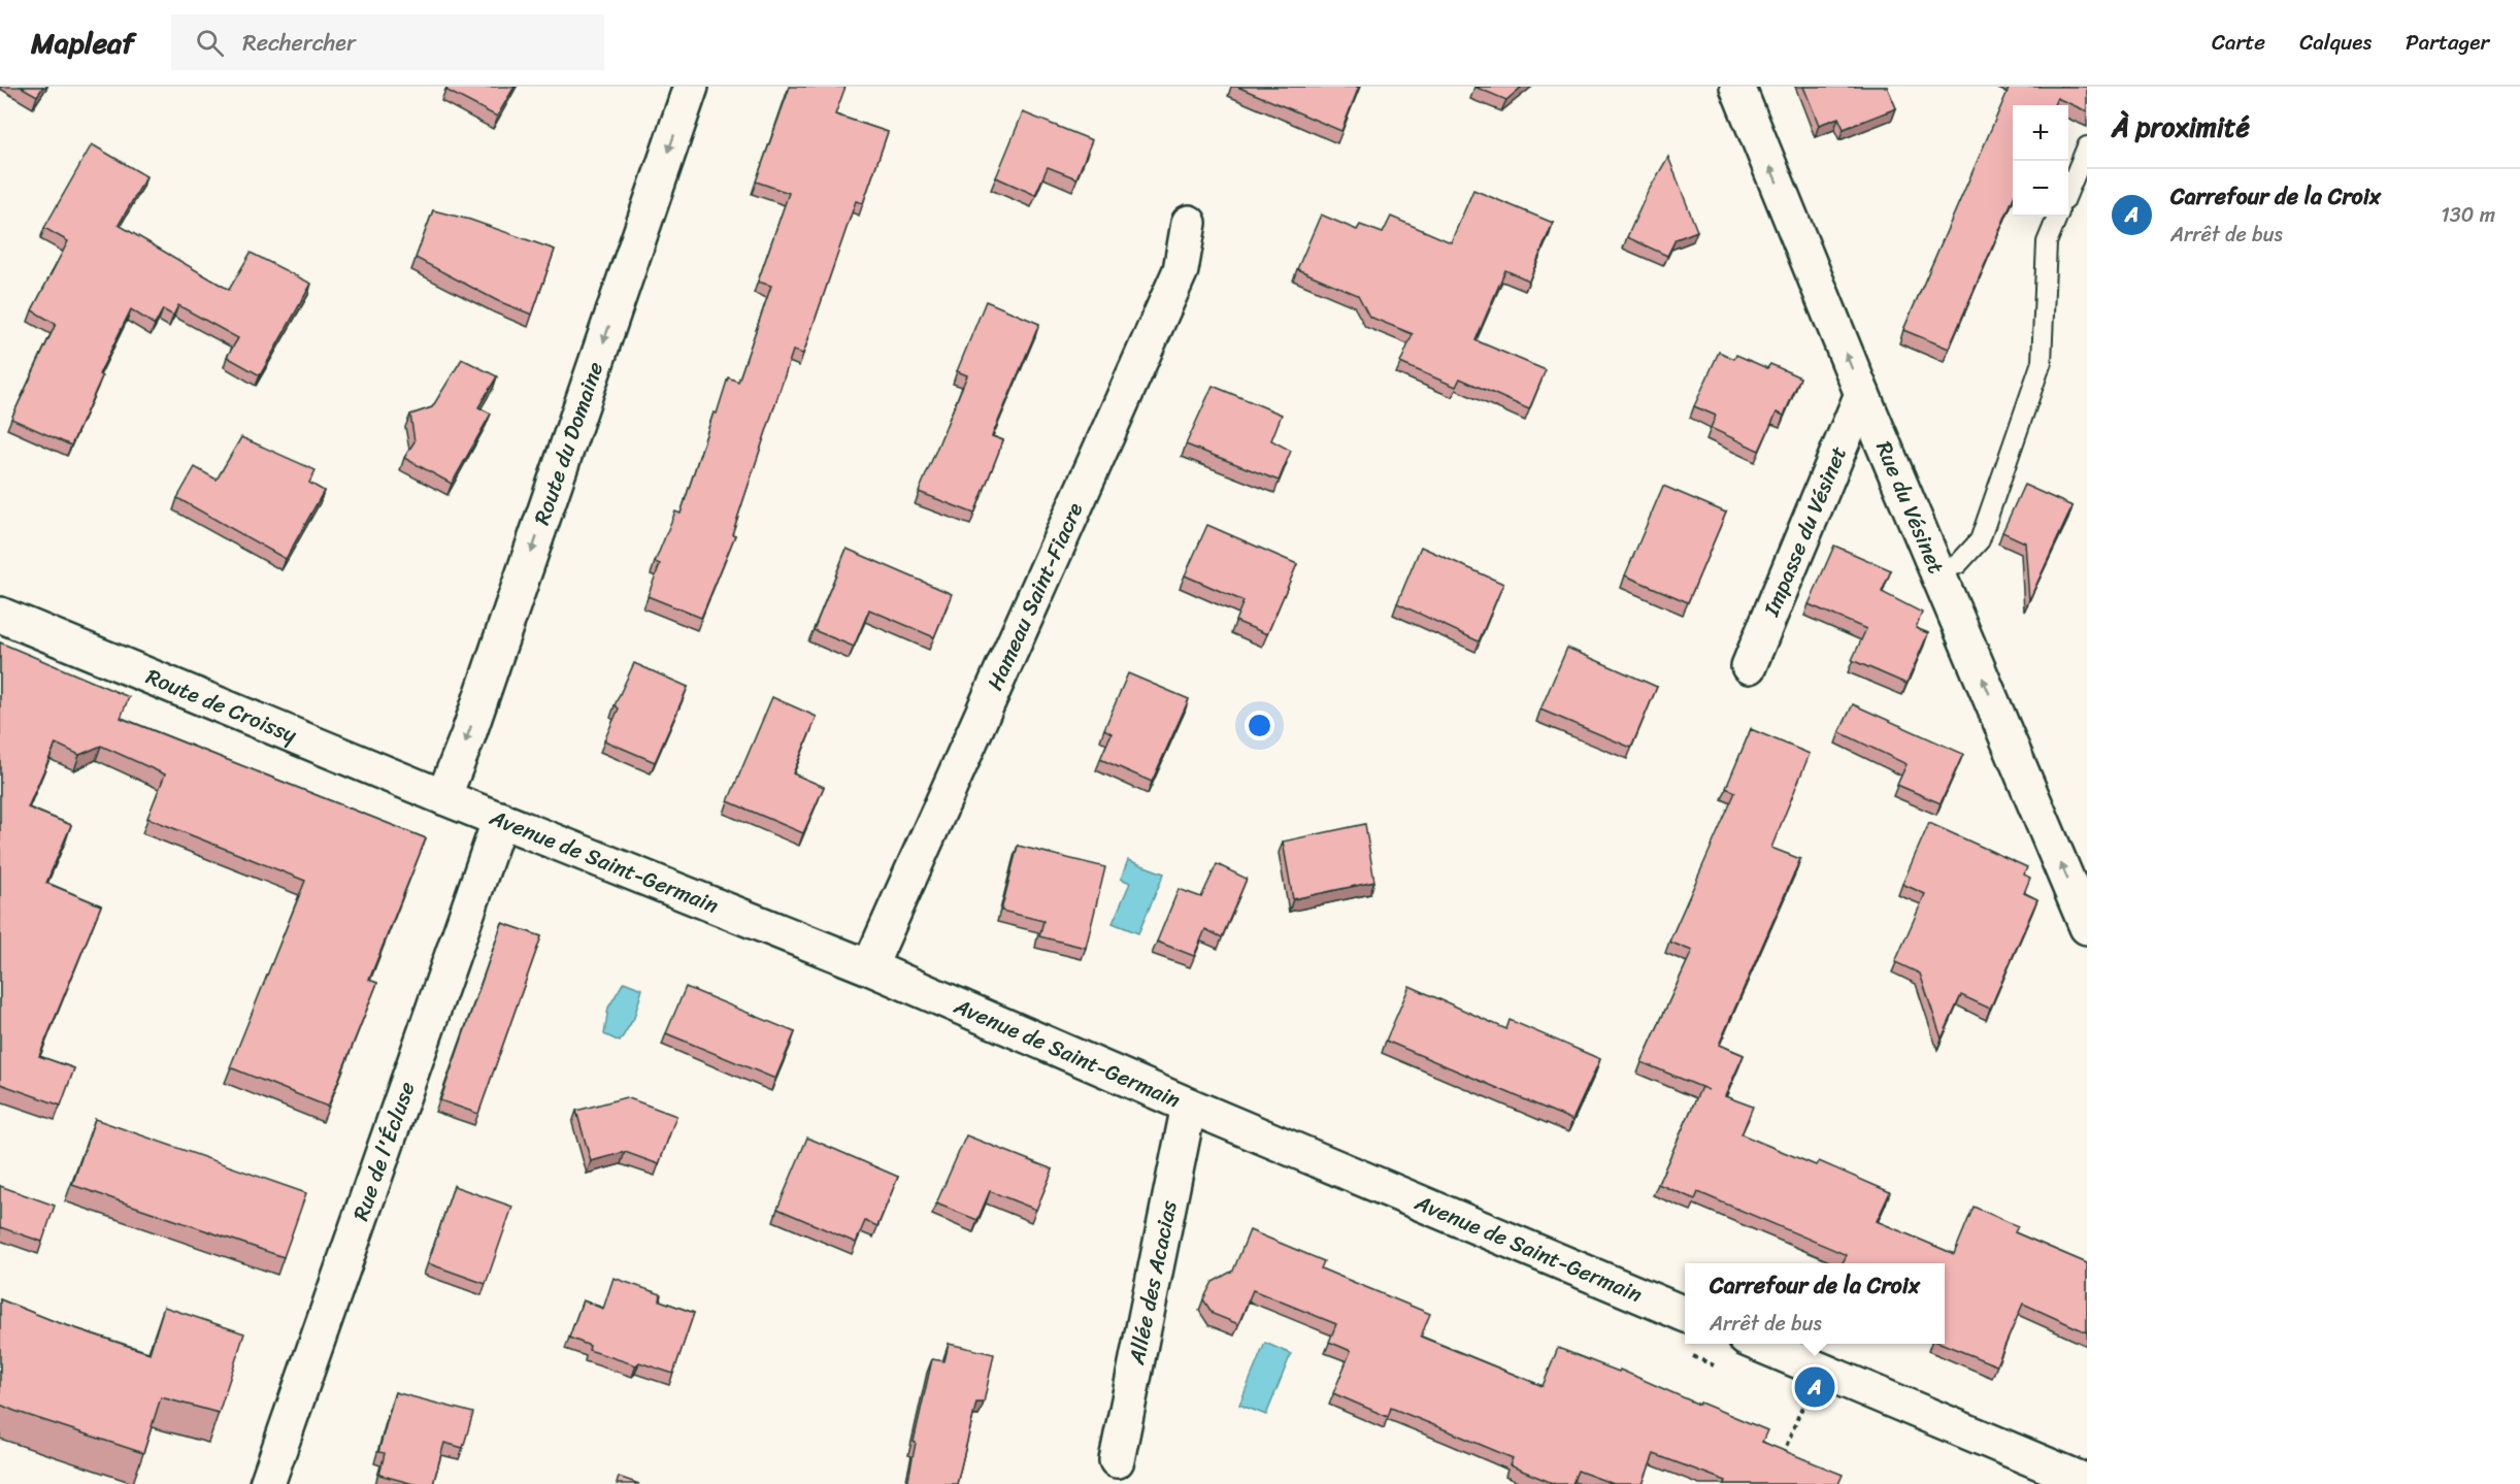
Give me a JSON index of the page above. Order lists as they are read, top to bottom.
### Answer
{
  "streets": {
    "street": [
      "Route du Domaine",
      "Rue du Vésinet",
      "Impasse du Vésinet",
      "Hameau Saint-Fiacre",
      "Route de Croissy",
      "Avenue de Saint-Germain",
      "Rue de l'Écluse",
      "Allée des Acacias"
    ]
  },
  "crossings": [
    ["Route du Domaine", "Route de Croissy"],
    ["Route du Domaine", "Avenue de Saint-Germain"],
    ["Rue du Vésinet", "Impasse du Vésinet"],
    ["Hameau Saint-Fiacre", "Avenue de Saint-Germain"],
    ["Route de Croissy", "Avenue de Saint-Germain"],
    ["Avenue de Saint-Germain", "Rue de l'Écluse"],
    ["Avenue de Saint-Germain", "Allée des Acacias"]
  ],
  "one_way": ["Route du Domaine", "Rue du Vésinet"],
  "page": {
    "header": "Mapleaf",
    "search": "Rechercher",
    "nav": ["Carte", "Calques", "Partager"],
    "heading": "À proximité",
    "map_buttons": ["+", "−"],
    "list": [
      {
        "mark": "A",
        "name": "Carrefour de la Croix",
        "note": "Arrêt de bus",
        "value": "130 m"
      }
    ],
    "popup": ["Carrefour de la Croix", "Arrêt de bus"],
    "pins": "A"
  }
}
